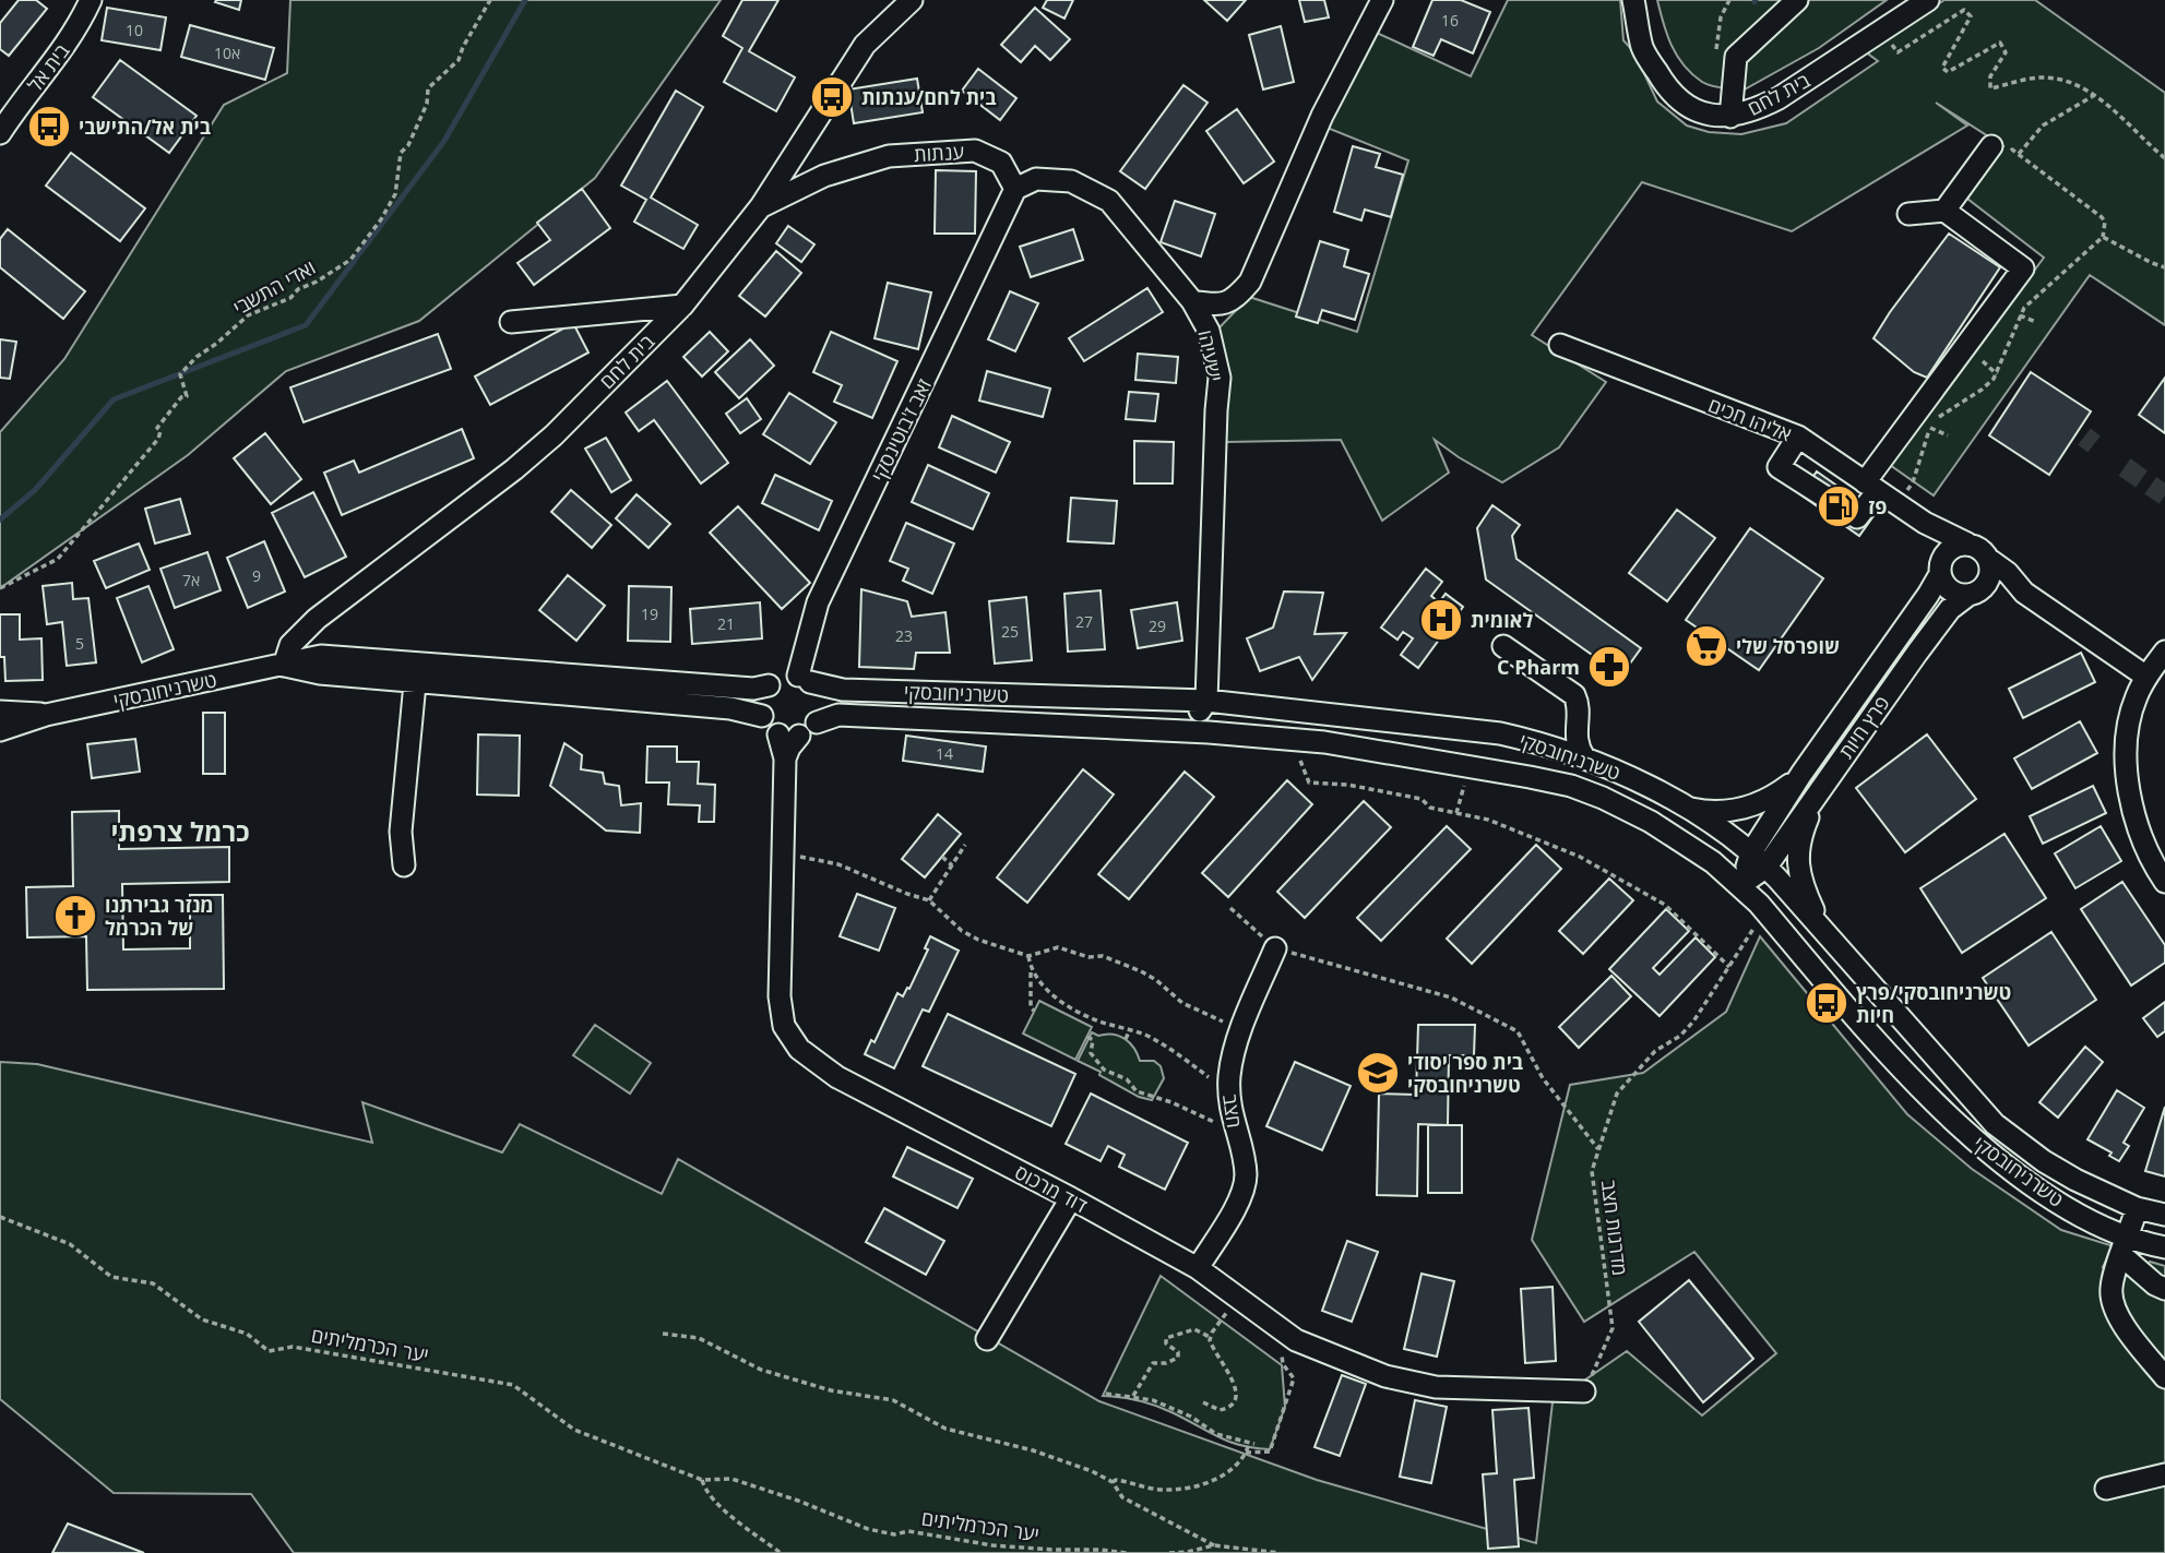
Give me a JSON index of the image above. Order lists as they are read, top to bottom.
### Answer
{
  "streets": {
    "street": [
      "בית אל",
      "בית לחם",
      "ענתות",
      "ישעיהו",
      "אליהו חכים",
      "זאב ז'בוטינסקי",
      "טשרניחובסקי",
      "פרץ חיות",
      "חצב",
      "דוד מרכוס"
    ],
    "path": ["ואדי התשבי", "מדרגות חצב", "יער הכרמליתים"]
  },
  "crossings": [
    ["בית לחם", "ענתות"],
    ["בית לחם", "טשרניחובסקי"],
    ["ענתות", "זאב ז'בוטינסקי"],
    ["ישעיהו", "טשרניחובסקי"],
    ["אליהו חכים", "פרץ חיות"],
    ["זאב ז'בוטינסקי", "טשרניחובסקי"],
    ["זאב ז'בוטינסקי", "דוד מרכוס"],
    ["טשרניחובסקי", "פרץ חיות"],
    ["טשרניחובסקי", "דוד מרכוס"],
    ["חצב", "דוד מרכוס"],
    ["דוד מרכוס", "מדרגות חצב"]
  ],
  "districts": ["כרמל צרפתי"],
  "places": {
    "bus stop": ["בית לחם/ענתות", "בית אל/התישבי", "טשרניחובסקי/פרץ חיות"],
    "fuel station": ["פז"],
    "hospital": ["לאומית"],
    "supermarket": ["שופרסל שלי"],
    "pharmacy": ["C Pharm"],
    "church": ["מנזר גבירתנו של הכרמל"],
    "school or university": ["בית ספר יסודי טשרניחובסקי"]
  },
  "house_numbers": [
    "16",
    "10",
    "10א",
    "9",
    "7א",
    "19",
    "27",
    "21",
    "29",
    "25",
    "23",
    "5",
    "14"
  ]
}
